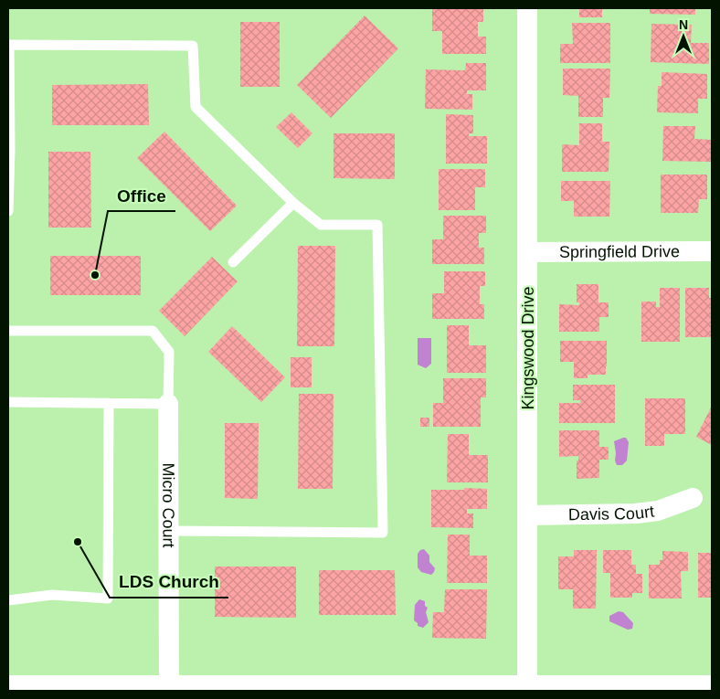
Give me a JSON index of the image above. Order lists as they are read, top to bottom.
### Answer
{
  "streets": {
    "street": [
      "Springfield Drive",
      "Kingswood Drive",
      "Micro Court",
      "Davis Court"
    ]
  },
  "crossings": [
    ["Springfield Drive", "Kingswood Drive"],
    ["Kingswood Drive", "Davis Court"]
  ],
  "places": ["Office", "LDS Church"],
  "north": "top"
}
